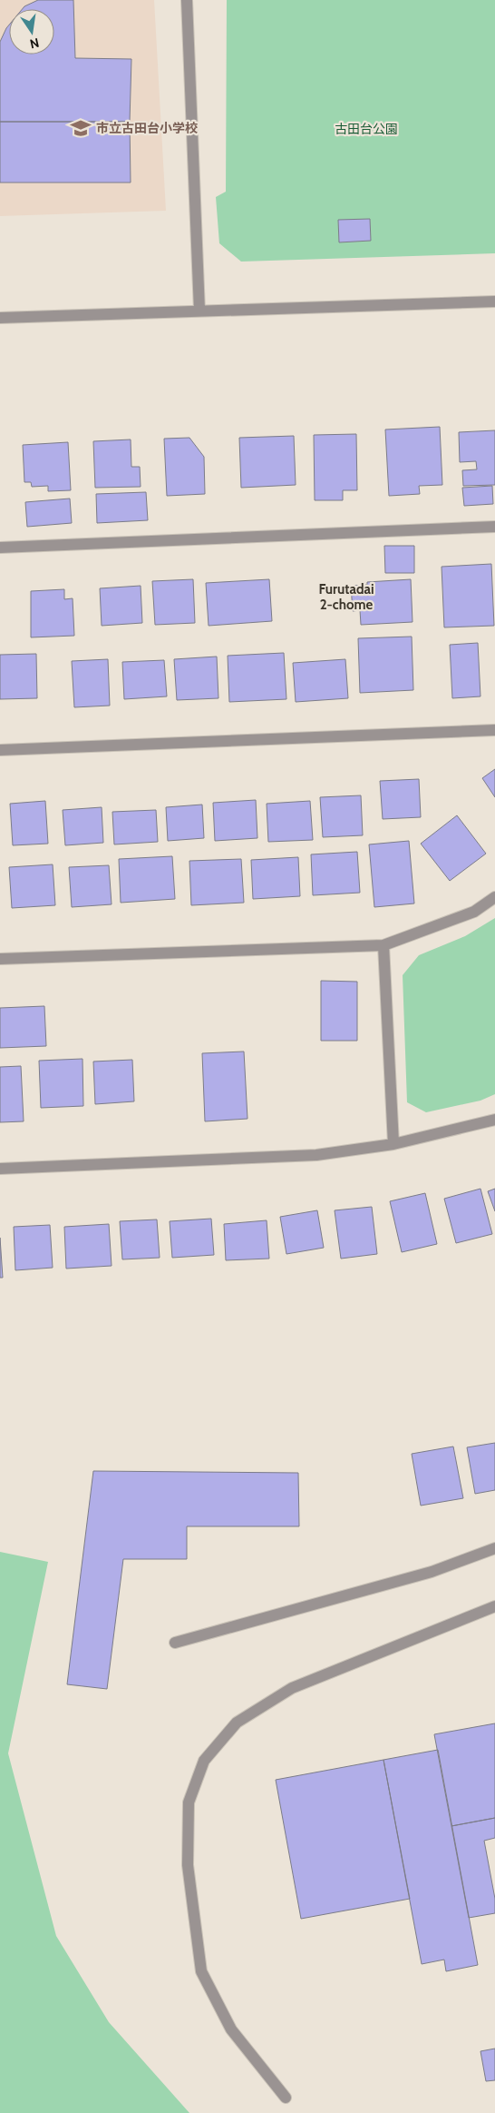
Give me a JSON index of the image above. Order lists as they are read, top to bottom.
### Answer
{
  "districts": ["Furutadai 2-chome"],
  "parks": ["古田台公園"],
  "places": {
    "school or university": ["市立古田台小学校"]
  },
  "north": "bottom"
}
